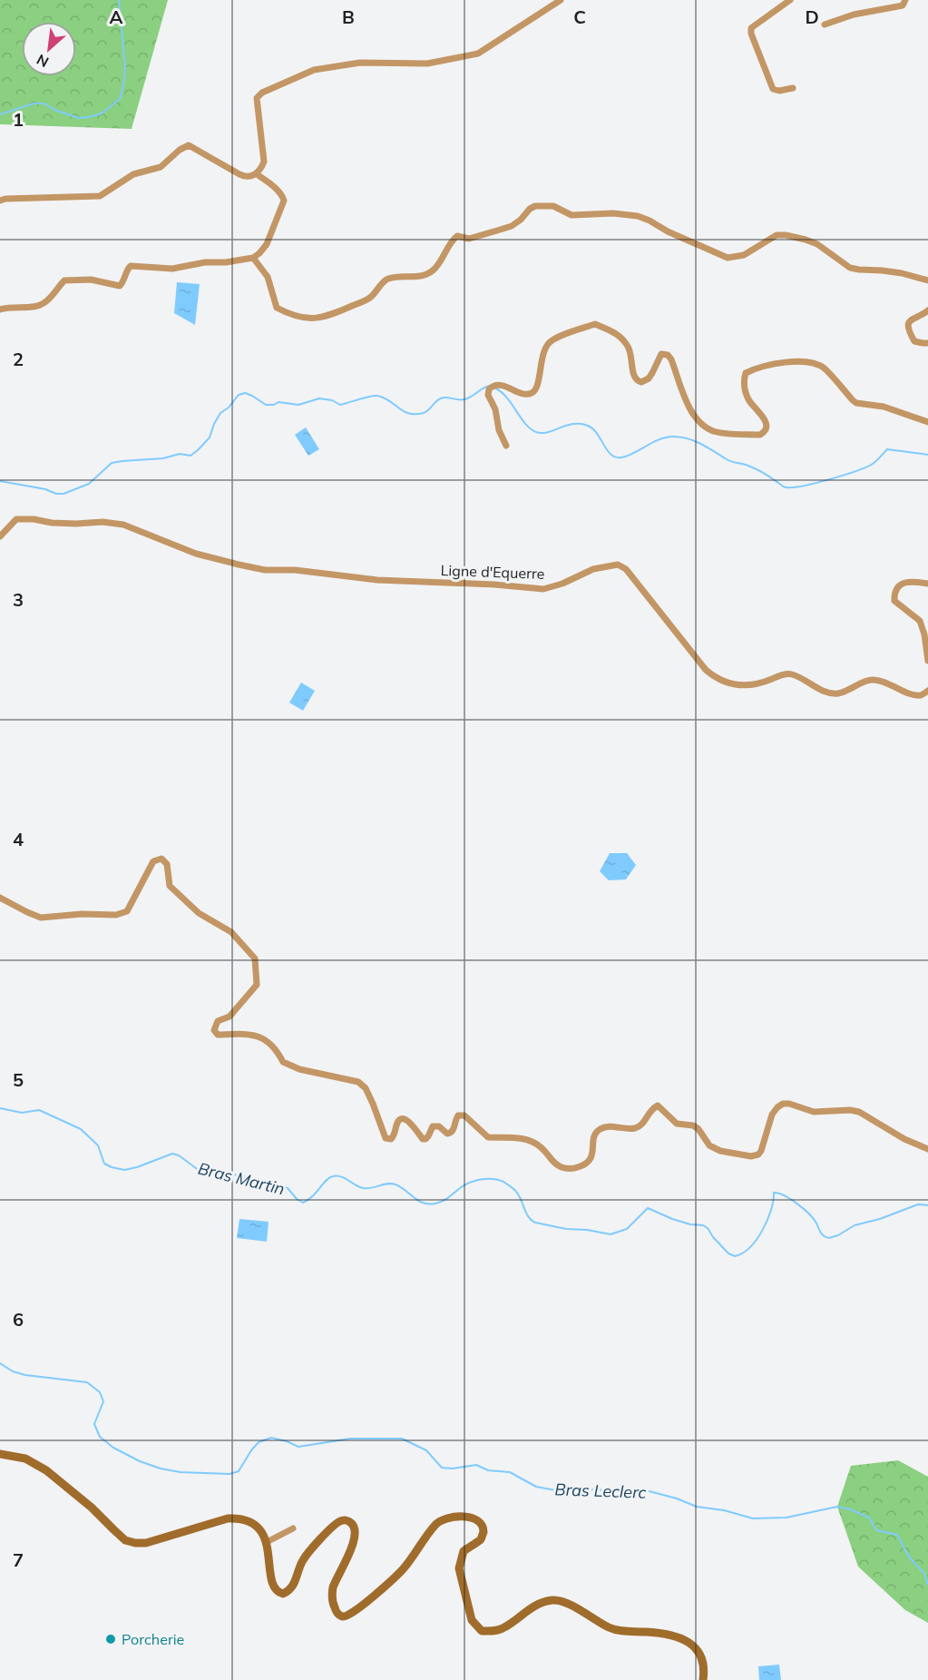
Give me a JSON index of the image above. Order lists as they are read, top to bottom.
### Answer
{
  "streets": {
    "street": ["Ligne d'Equerre"]
  },
  "water": ["Bras Martin", "Bras Leclerc"],
  "places": ["Porcherie"],
  "north": "bottom left",
  "grid": {
    "columns": [
      "A",
      "B",
      "C",
      "D"
    ],
    "rows": [
      "1",
      "2",
      "3",
      "4",
      "5",
      "6",
      "7"
    ]
  }
}
